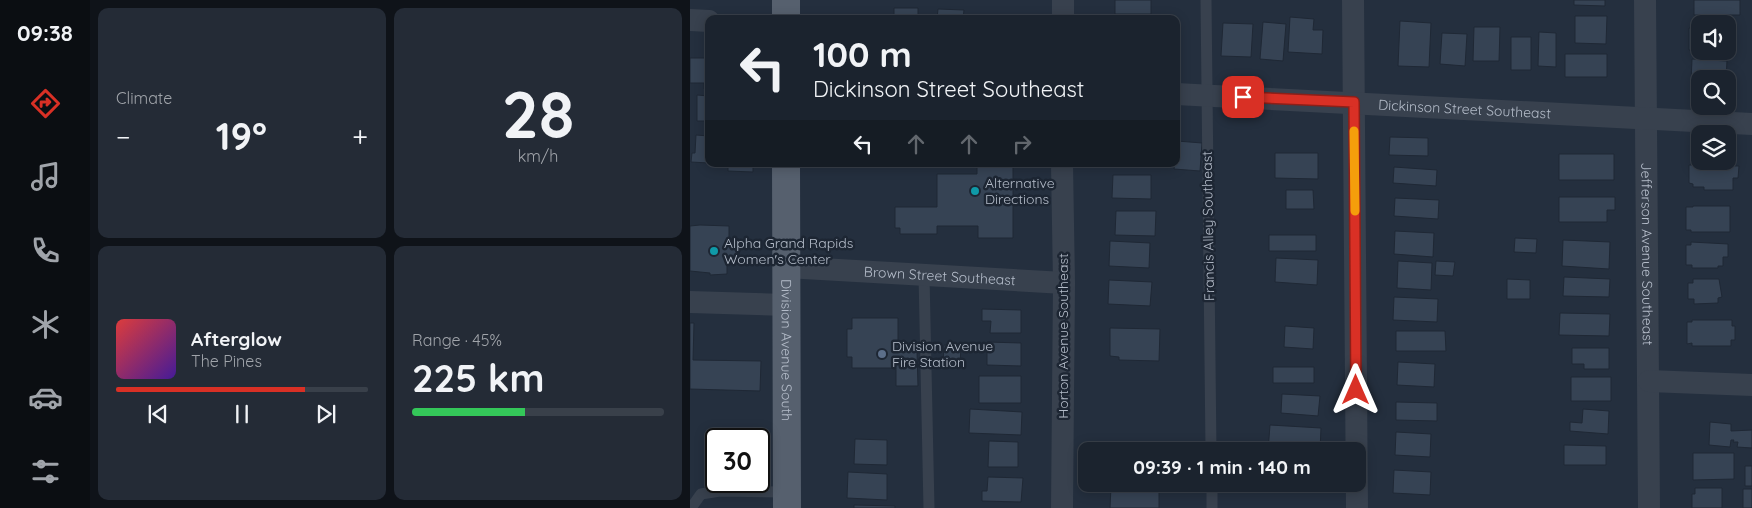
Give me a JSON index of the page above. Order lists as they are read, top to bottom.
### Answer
{
  "streets": {
    "main road": ["Division Avenue South"],
    "street": [
      "Dickinson Street Southeast",
      "Jefferson Avenue Southeast",
      "Brown Street Southeast",
      "Horton Avenue Southeast"
    ],
    "lane": ["Francis Alley Southeast"]
  },
  "crossings": [
    ["Dickinson Street Southeast", "Francis Alley Southeast"],
    ["Dickinson Street Southeast", "Jefferson Avenue Southeast"],
    ["Brown Street Southeast", "Horton Avenue Southeast"],
    ["Brown Street Southeast", "Division Avenue South"]
  ],
  "places": ["Alternative Directions", "Alpha Grand Rapids Women's Center", "Division Avenue Fire Station"],
  "page": {
    "tabs": "09:38",
    "tile": [
      "Climate",
      ["28", "km/h"],
      ["Range · 45%", "225 km"]
    ],
    "turn": ["100 m", "Dickinson Street Southeast"],
    "heat": ["−", "19°", "+"],
    "song": ["Afterglow", "The Pines"],
    "limit": "30",
    "trip": "09:39 · 1 min · 140 m"
  }
}
